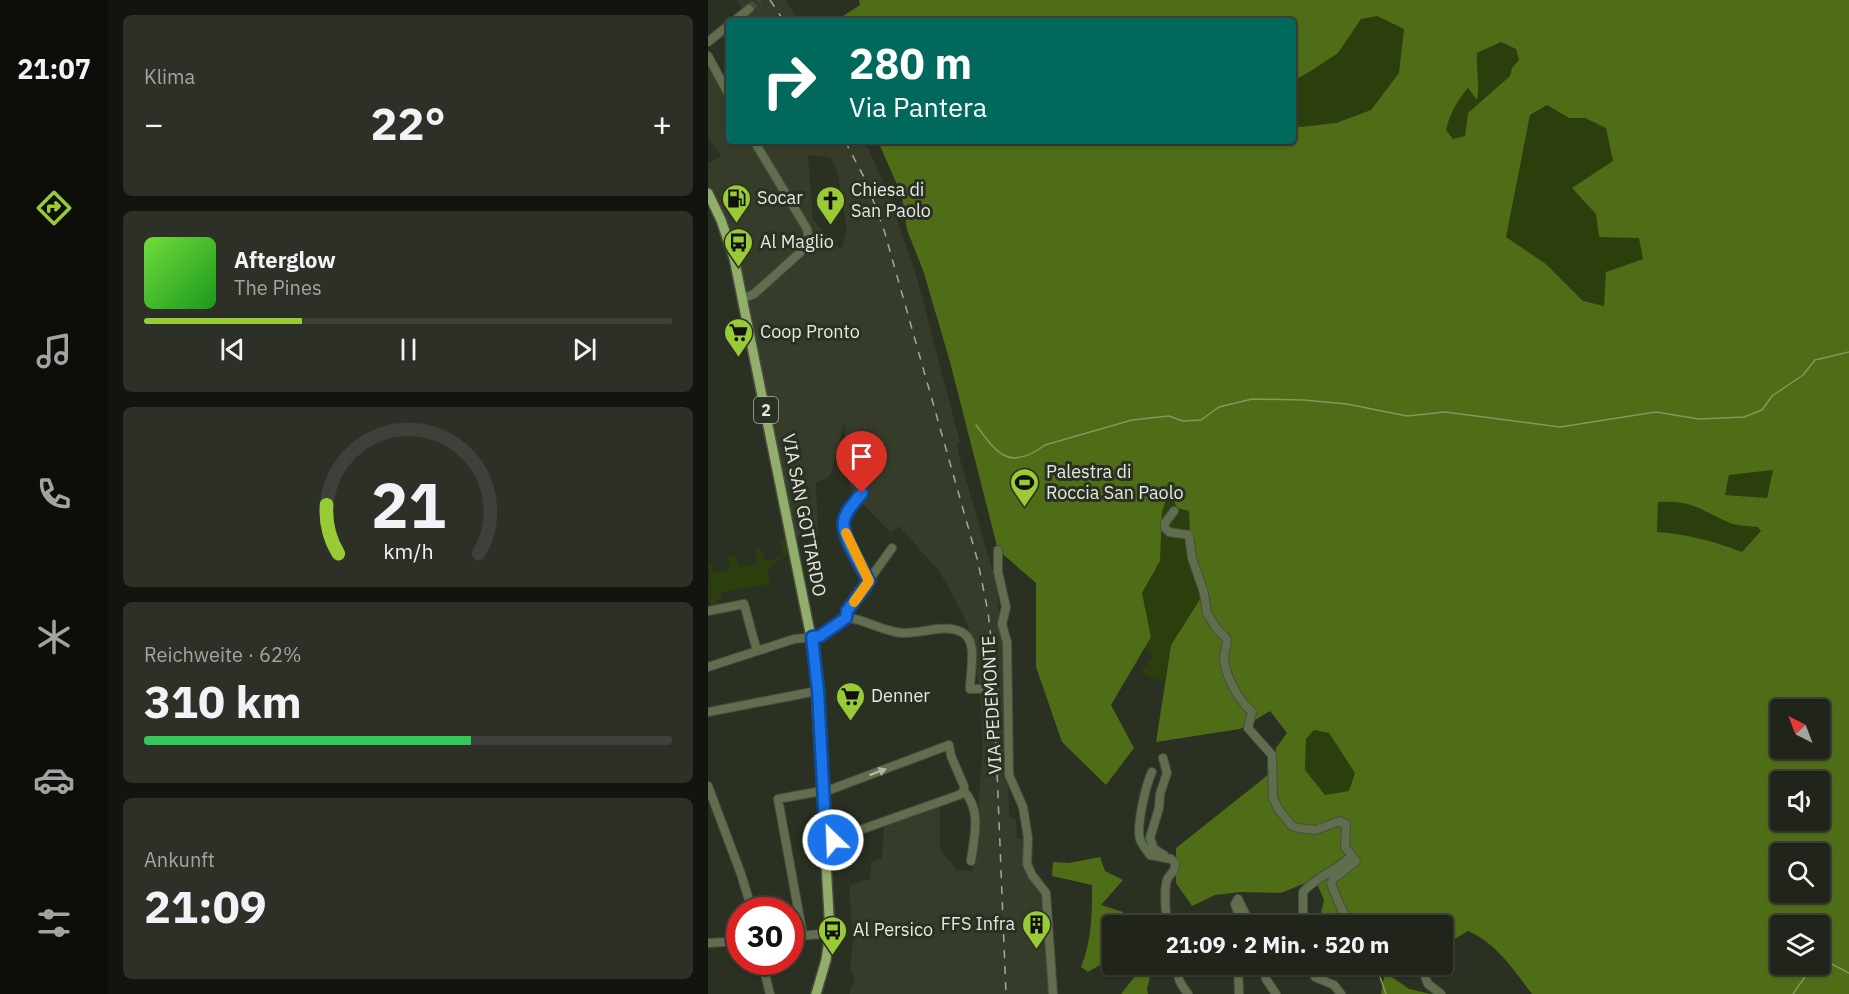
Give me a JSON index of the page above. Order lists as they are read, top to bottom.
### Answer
{
  "streets": {
    "main road": ["2", "VIA SAN GOTTARDO"],
    "street": ["VIA PEDEMONTE"]
  },
  "places": {
    "fuel station": ["Socar"],
    "church": ["Chiesa di San Paolo"],
    "bus stop": ["Al Maglio", "Al Persico"],
    "supermarket": ["Coop Pronto", "Denner"],
    "sports": ["Palestra di Roccia San Paolo"],
    "building": ["FFS Infra"]
  },
  "north": "top left",
  "page": {
    "tabs": "21:07",
    "tile": [
      "Klima",
      ["Reichweite · 62%", "310 km"],
      ["Ankunft", "21:09"]
    ],
    "turn": ["280 m", "Via Pantera"],
    "heat": ["−", "22°", "+"],
    "song": ["Afterglow", "The Pines"],
    "limit": "30",
    "trip": "21:09 · 2 Min. · 520 m",
    "gauge": ["21", "km/h"]
  }
}
